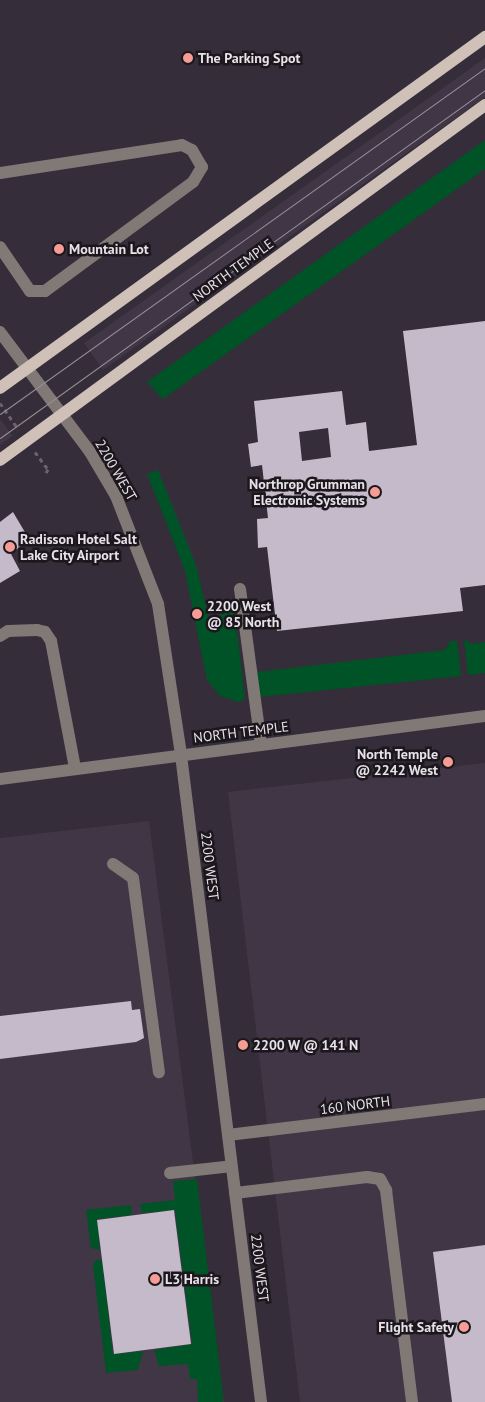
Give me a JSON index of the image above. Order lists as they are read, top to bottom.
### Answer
{
  "streets": {
    "main road": ["NORTH TEMPLE"],
    "street": ["2200 WEST", "160 NORTH"]
  },
  "crossings": [
    ["NORTH TEMPLE", "2200 WEST"],
    ["2200 WEST", "160 NORTH"]
  ],
  "places": [
    "The Parking Spot",
    "Mountain Lot",
    "Northrop Grumman Electronic Systems",
    "Radisson Hotel Salt Lake City Airport",
    "2200 West @ 85 North",
    "North Temple @ 2242 West",
    "2200 W @ 141 N",
    "L3 Harris",
    "Flight Safety"
  ]
}
